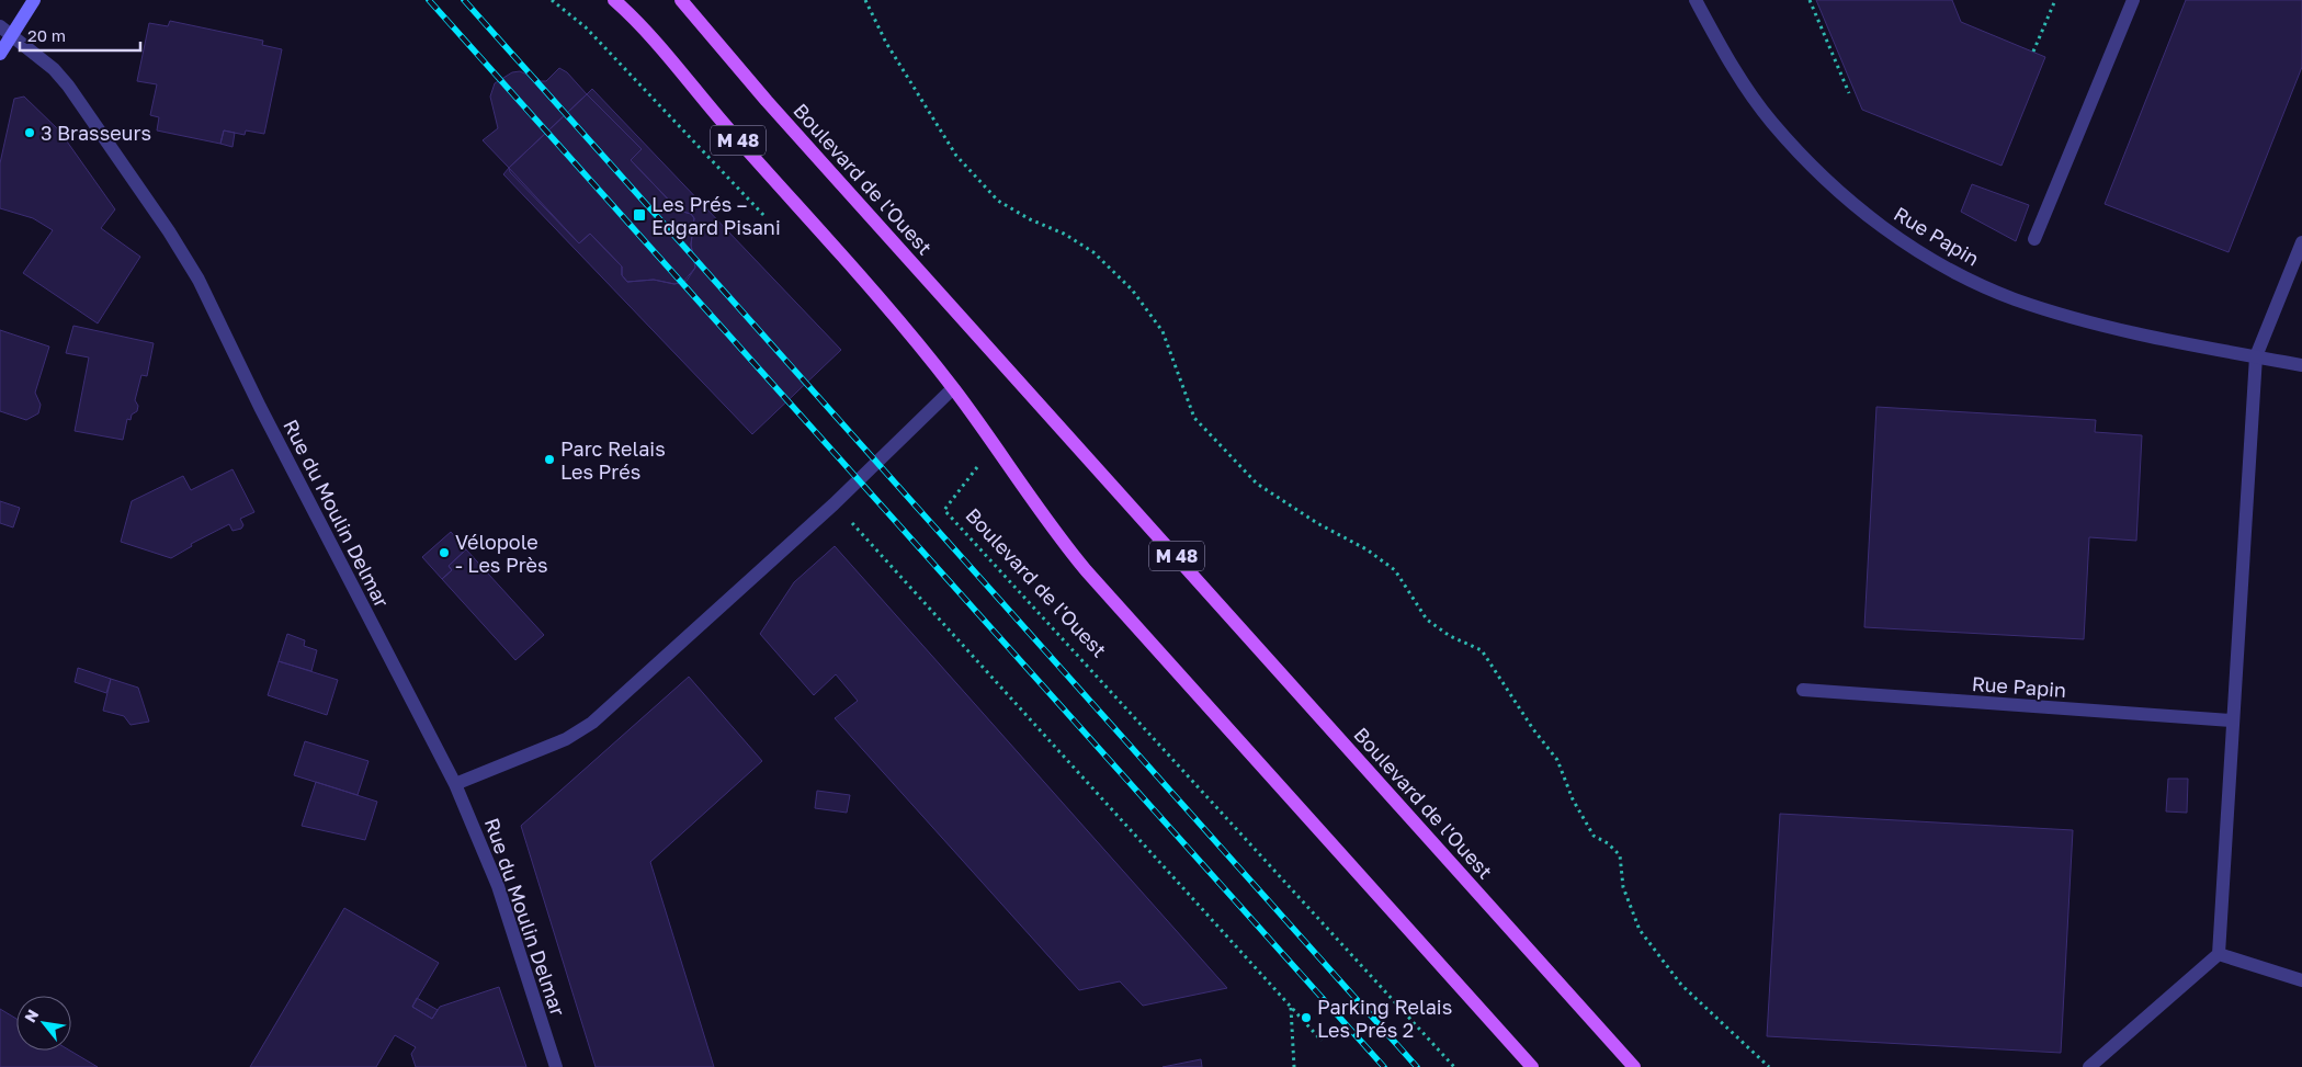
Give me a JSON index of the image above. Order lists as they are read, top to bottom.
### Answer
{
  "streets": {
    "main road": ["M 48", "Boulevard de l'Ouest"],
    "street": ["Rue Papin", "Rue du Moulin Delmar"]
  },
  "places": {
    "other": [
      "3 Brasseurs",
      "Parc Relais Les Prés",
      "Vélopole - Les Près",
      "Parking Relais Les Prés 2"
    ],
    "transit": ["Les Prés – Edgard Pisani"]
  },
  "scale_bar": "20 m",
  "north": "top left"
}
